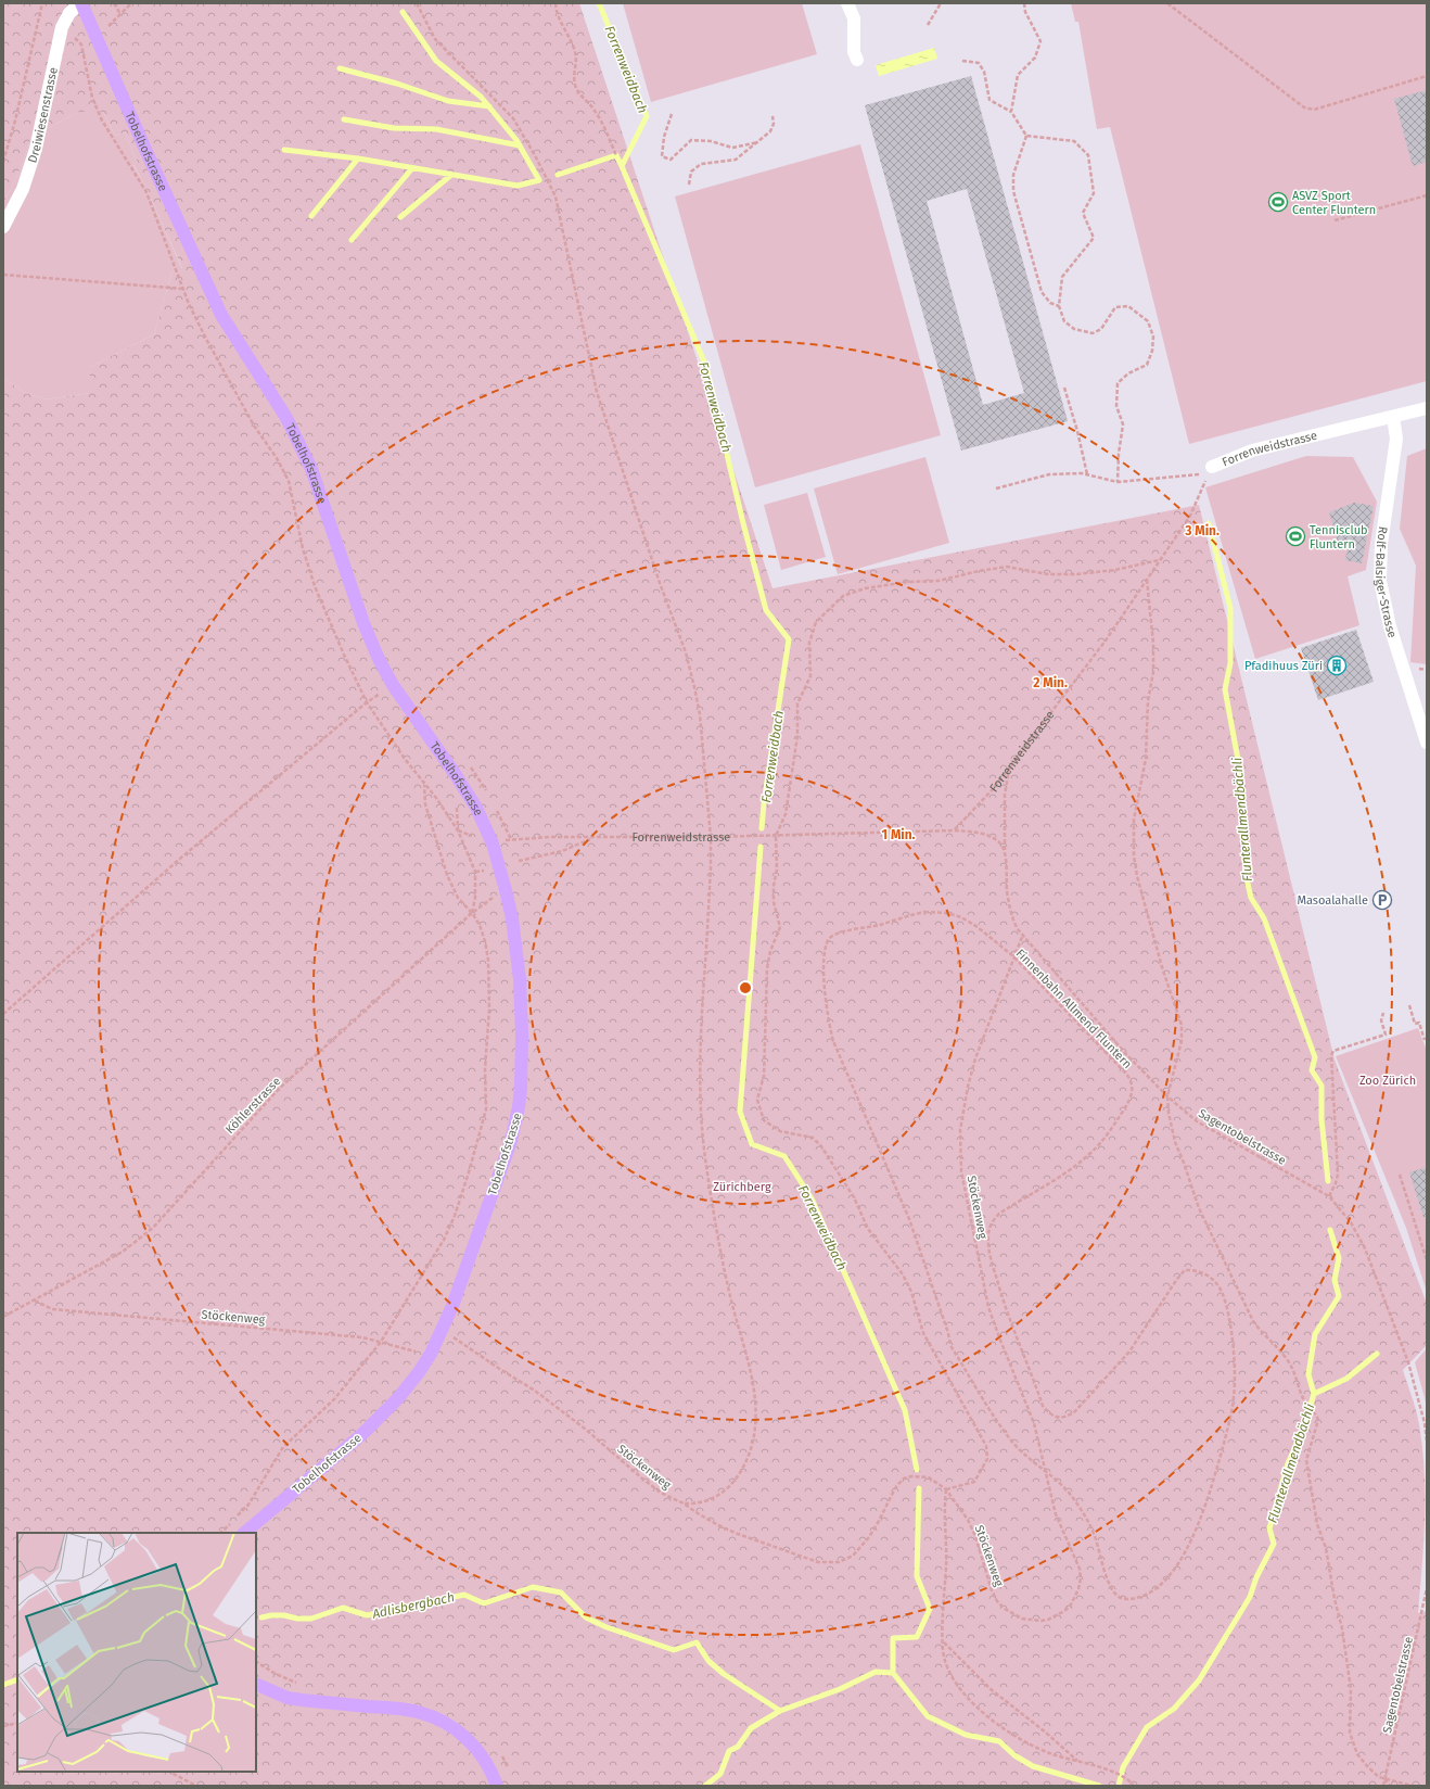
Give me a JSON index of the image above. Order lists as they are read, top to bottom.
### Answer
{
  "streets": {
    "main road": ["Tobelhofstrasse"],
    "street": ["Dreiwiesenstrasse", "Forrenweidstrasse", "Rolf-Balsiger-Strasse"],
    "path": [
      "Finnenbahn Allmend Fluntern",
      "Köhlerstrasse",
      "Sagentobelstrasse",
      "Stöckenweg"
    ]
  },
  "crossings": [
    ["Dreiwiesenstrasse", "Tobelhofstrasse"],
    ["Tobelhofstrasse", "Forrenweidstrasse"],
    ["Tobelhofstrasse", "Köhlerstrasse"],
    ["Tobelhofstrasse", "Stöckenweg"],
    ["Forrenweidstrasse", "Rolf-Balsiger-Strasse"],
    ["Forrenweidstrasse", "Sagentobelstrasse"],
    ["Finnenbahn Allmend Fluntern", "Stöckenweg"],
    ["Köhlerstrasse", "Stöckenweg"],
    ["Sagentobelstrasse", "Stöckenweg"]
  ],
  "water": ["Forrenweidbach", "Flunterallmendbächli", "Adlisbergbach"],
  "parks": ["Zoo Zürich", "Zürichberg"],
  "places": {
    "sports": ["ASVZ Sport Center Fluntern", "Tennisclub Fluntern"],
    "building": ["Pfadihuus Züri"],
    "parking": ["Masoalahalle"]
  },
  "rings": ["3 Min.", "2 Min.", "1 Min."]
}
